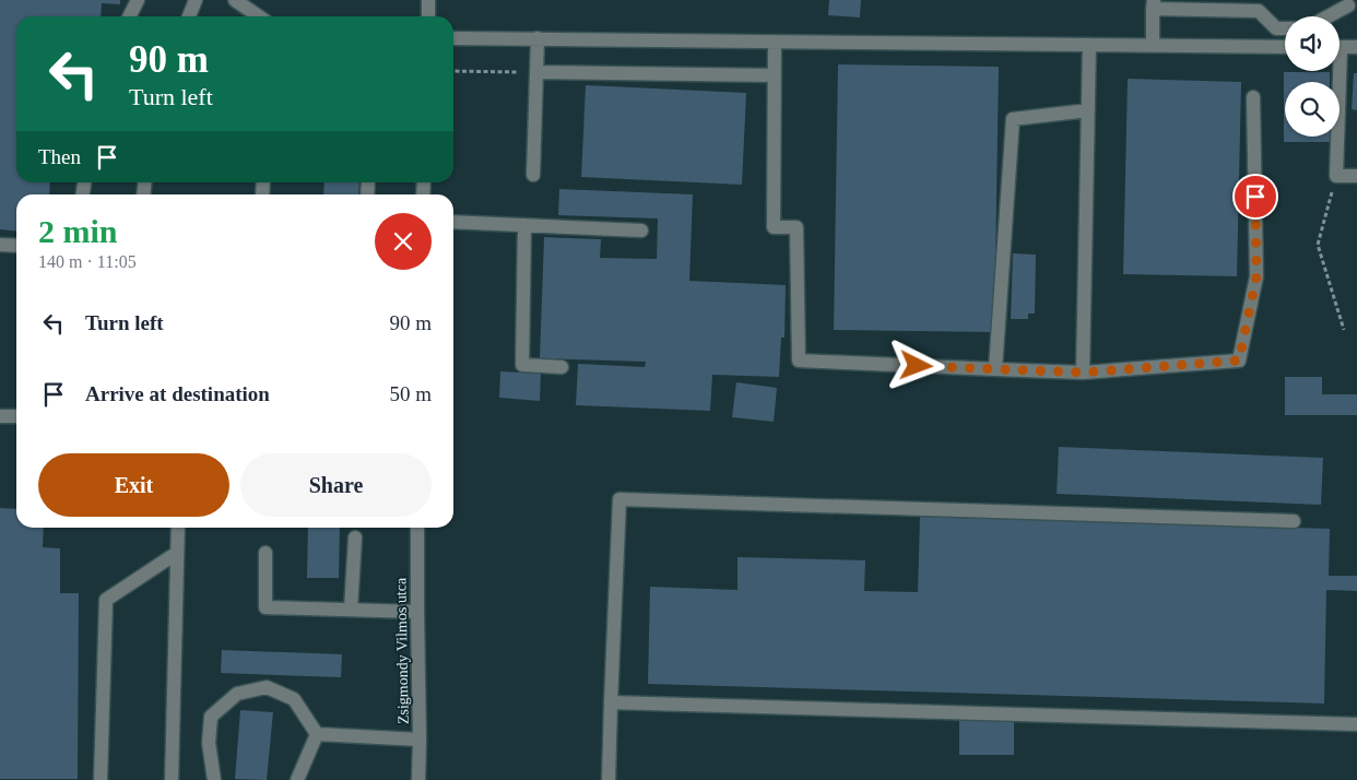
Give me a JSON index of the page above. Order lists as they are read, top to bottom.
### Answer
{
  "streets": {
    "street": ["Zsigmondy Vilmos utca"]
  },
  "page": {
    "turn": ["90 m", "Turn left"],
    "then": "Then",
    "heading": ["2 min", "140 m · 11:05"],
    "list": [
      {
        "name": "Turn left",
        "value": "90 m"
      },
      {
        "name": "Arrive at destination",
        "value": "50 m"
      }
    ],
    "buttons": ["Exit", "Share"]
  }
}
